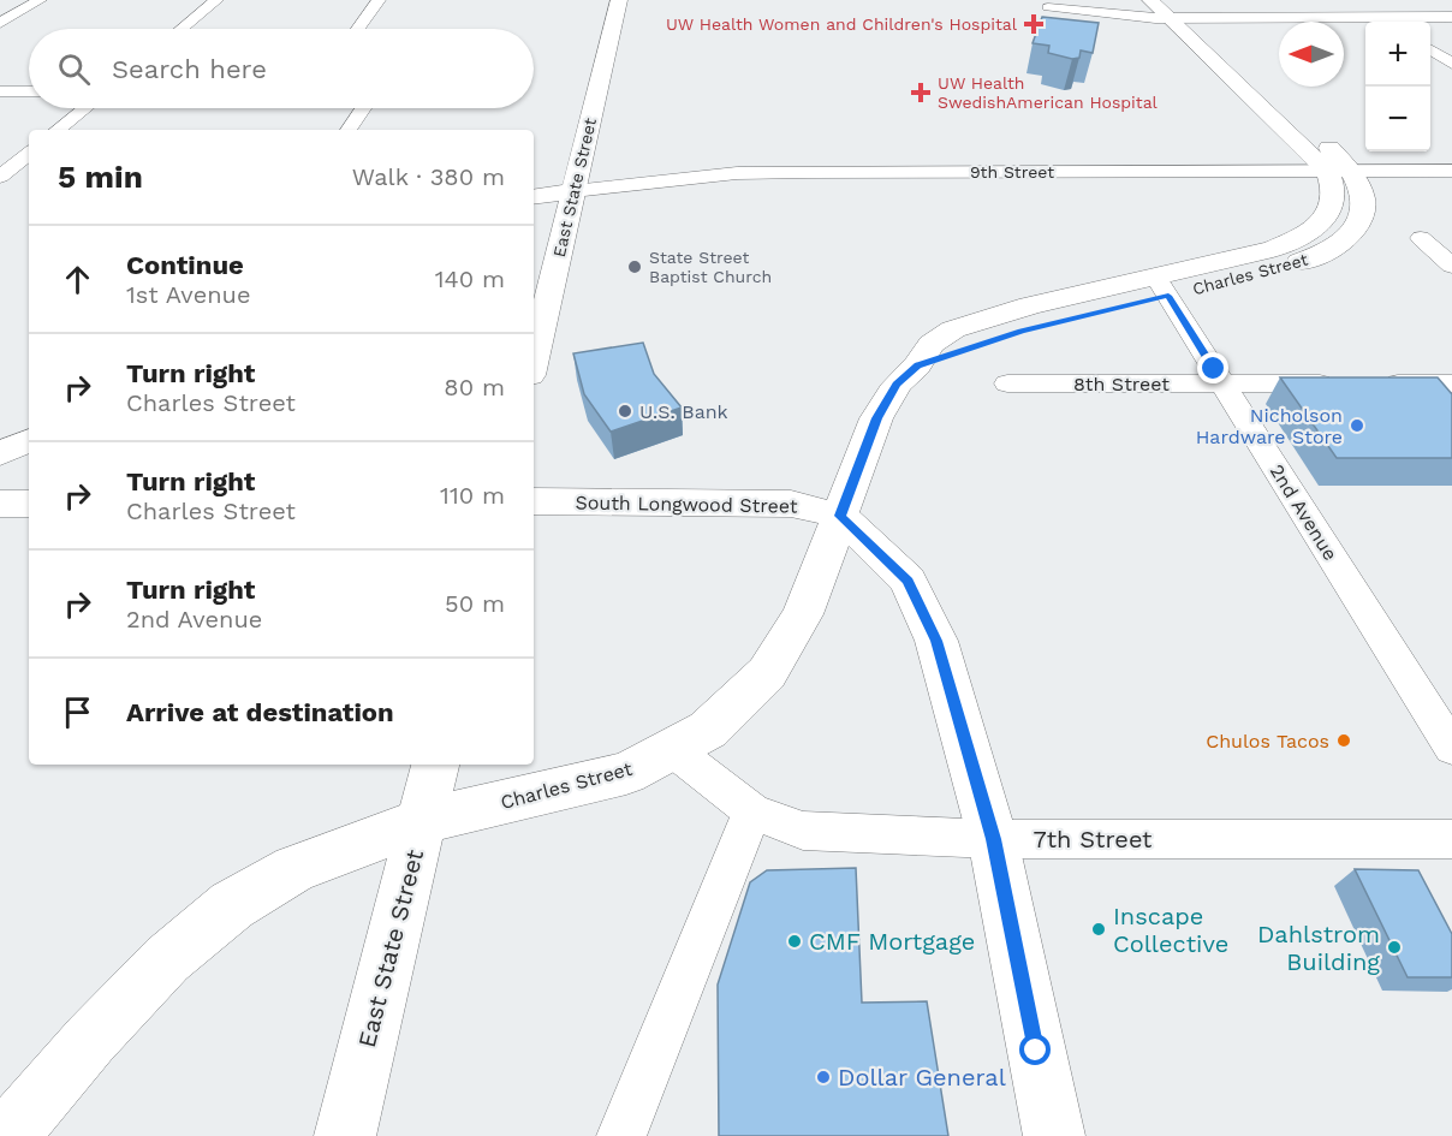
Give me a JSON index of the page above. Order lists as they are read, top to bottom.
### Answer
{
  "streets": {
    "main road": ["East State Street", "Charles Street", "South Longwood Street"],
    "street": [
      "9th Street",
      "8th Street",
      "2nd Avenue",
      "7th Street"
    ]
  },
  "crossings": [
    ["9th Street", "East State Street"],
    ["9th Street", "Charles Street"],
    ["East State Street", "Charles Street"],
    ["Charles Street", "South Longwood Street"],
    ["Charles Street", "2nd Avenue"],
    ["Charles Street", "7th Street"],
    ["8th Street", "2nd Avenue"]
  ],
  "places": {
    "health": ["UW Health Women and Children's Hospital", "UW Health SwedishAmerican Hospital"],
    "other": [
      "State Street Baptist Church",
      "U.S. Bank",
      "Nicholson Hardware Store",
      "Chulos Tacos",
      "Inscape Collective",
      "CMF Mortgage",
      "Dahlstrom Building",
      "Dollar General"
    ]
  },
  "north": "left",
  "page": {
    "map_buttons": ["+", "−"],
    "search": "Search here",
    "heading": ["5 min", "Walk · 380 m"],
    "list": [
      ["Continue", "1st Avenue", "140 m"],
      ["Turn right", "Charles Street", "80 m"],
      ["Turn right", "Charles Street", "110 m"],
      ["Turn right", "2nd Avenue", "50 m"],
      "Arrive at destination"
    ]
  }
}
